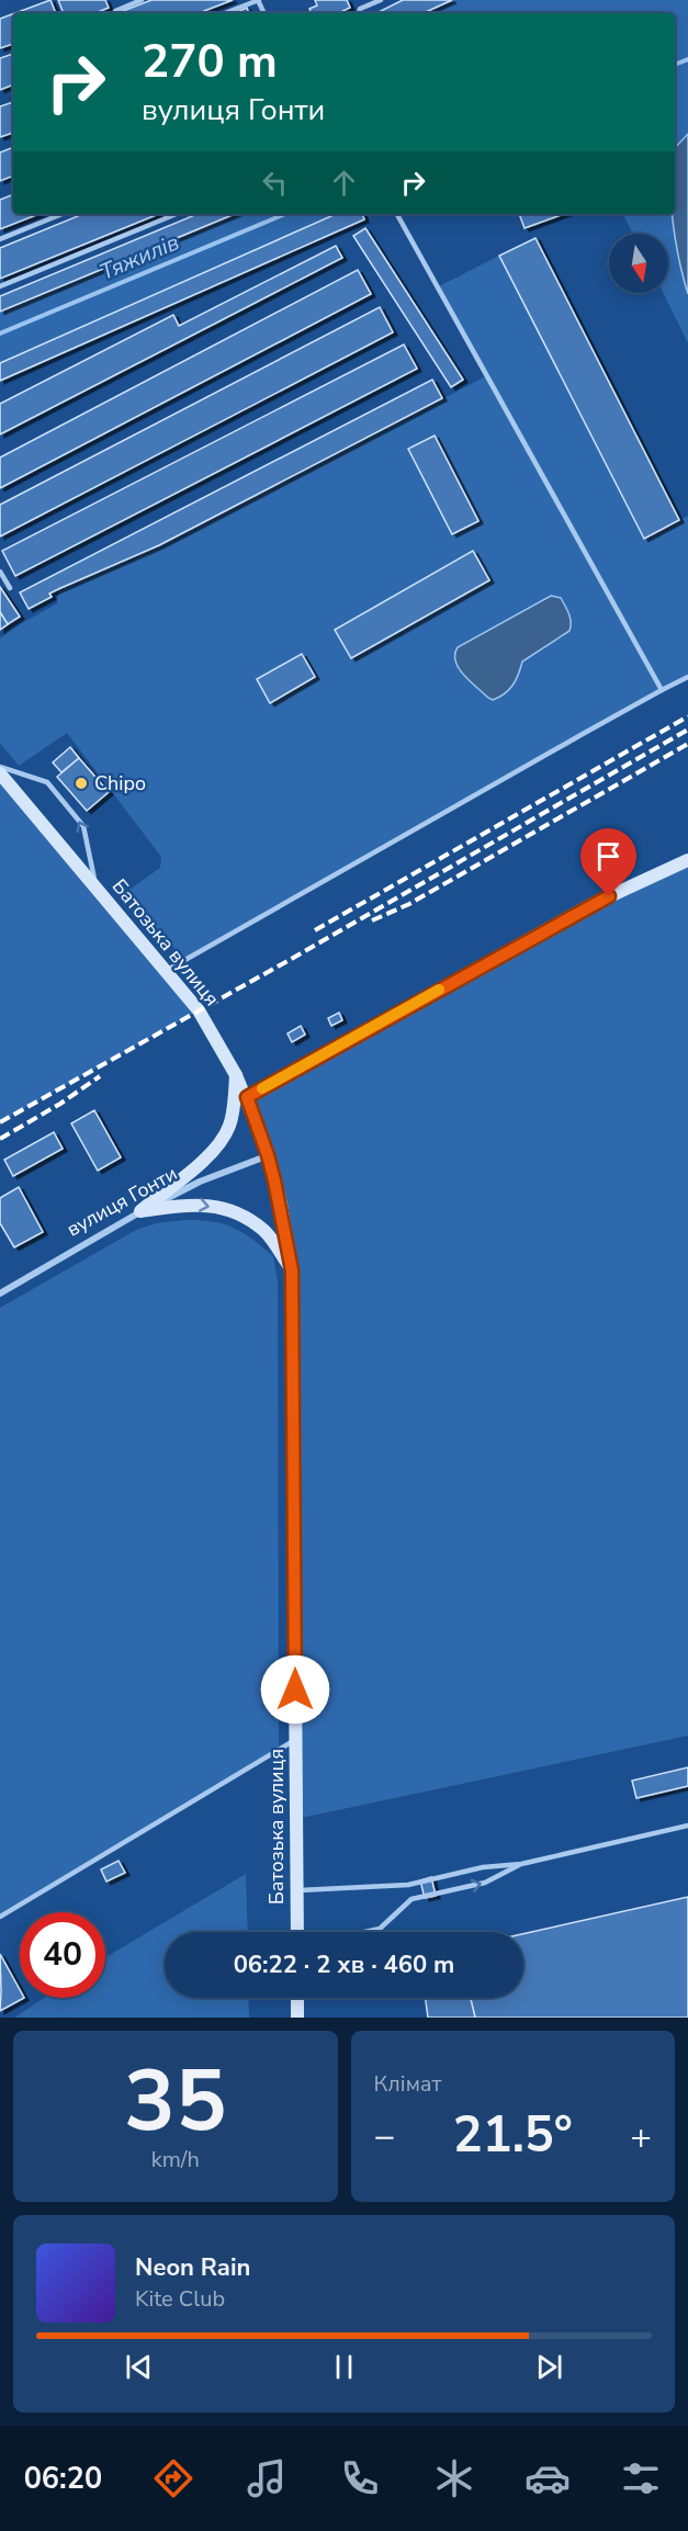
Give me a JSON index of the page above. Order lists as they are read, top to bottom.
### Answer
{
  "streets": {
    "street": ["Батозька вулиця", "вулиця Гонти"]
  },
  "crossings": [
    ["Батозька вулиця", "вулиця Гонти"]
  ],
  "water": ["Тяжилів"],
  "places": ["Chipo"],
  "north": "bottom",
  "page": {
    "turn": ["270 m", "вулиця Гонти"],
    "limit": "40",
    "trip": "06:22 · 2 хв · 460 m",
    "tile": [
      ["35", "km/h"],
      "Клімат"
    ],
    "heat": ["−", "21.5°", "+"],
    "song": ["Neon Rain", "Kite Club"],
    "tabs": "06:20"
  }
}
